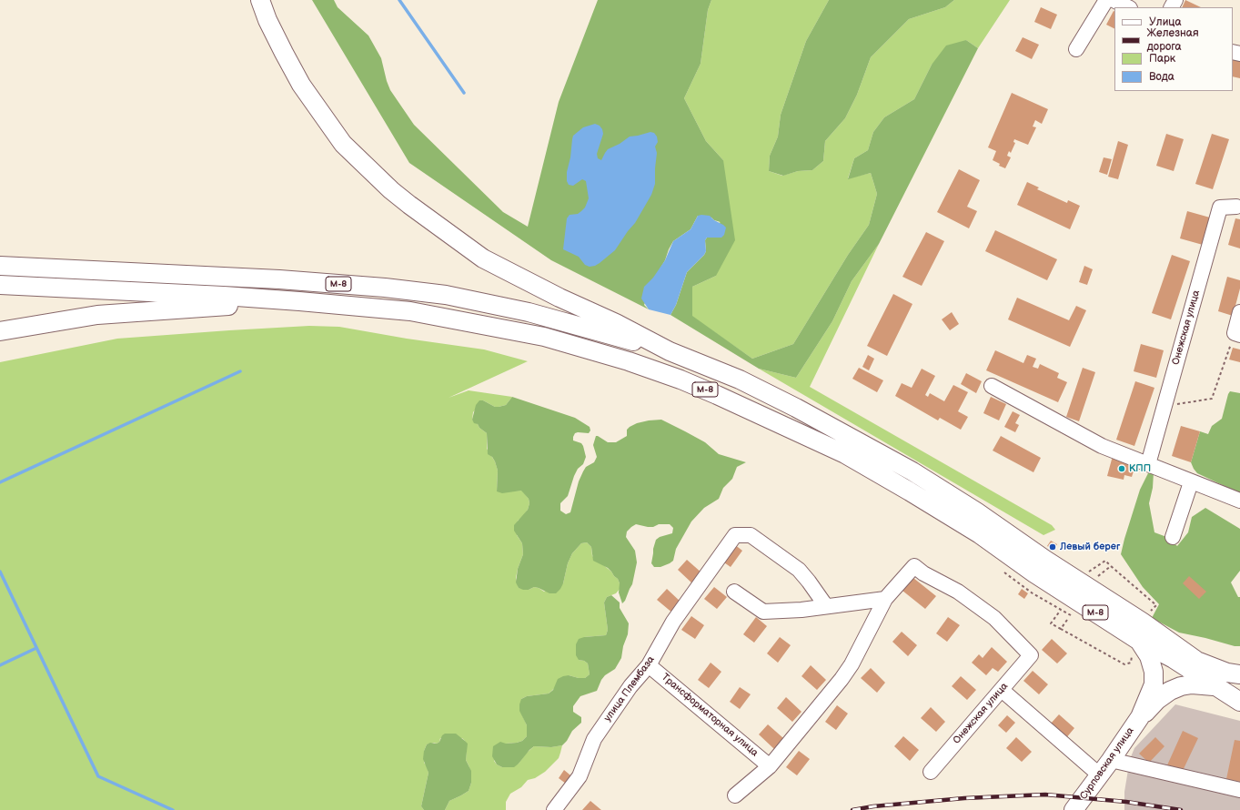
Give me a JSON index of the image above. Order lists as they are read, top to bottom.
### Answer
{
  "streets": {
    "main road": ["М-8", "Сурповская улица"],
    "street": ["Онежская улица", "улица Плембаза", "Трансформаторная улица"]
  },
  "crossings": [
    ["улица Плембаза", "Трансформаторная улица"]
  ],
  "places": ["КПП", "Левый берег"],
  "legend": [
    "Улица",
    "Железная дорога",
    "Парк",
    "Вода"
  ]
}
